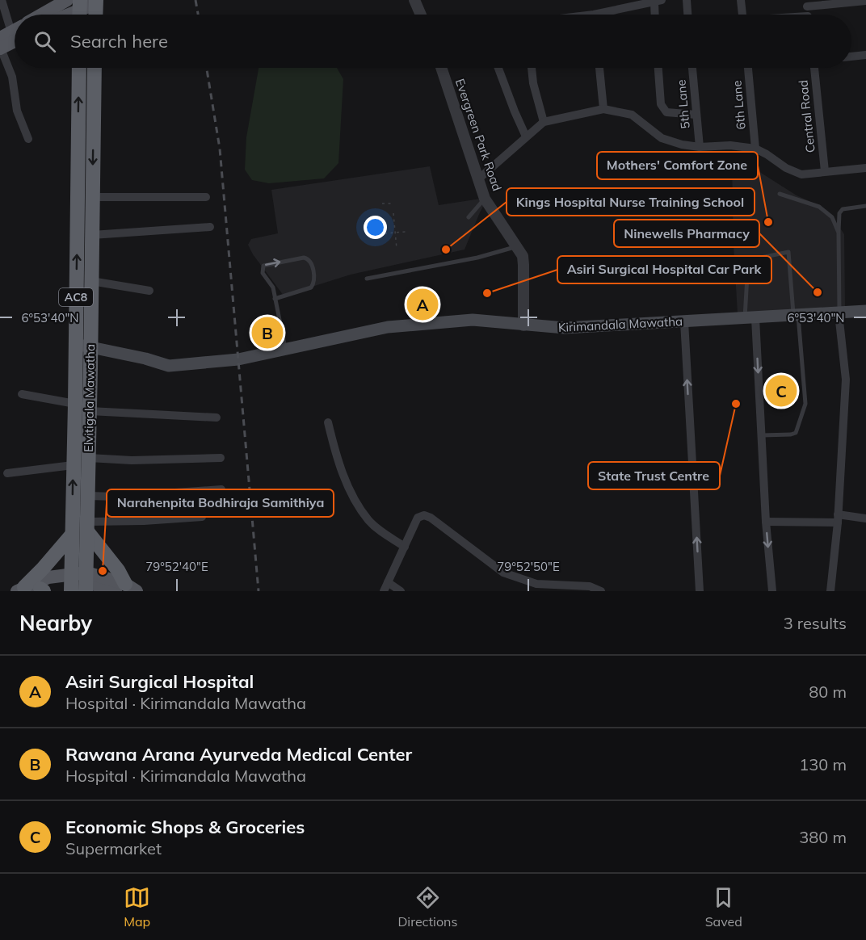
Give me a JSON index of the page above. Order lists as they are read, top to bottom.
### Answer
{
  "streets": {
    "highway": ["AC8", "Elvitigala Mawatha"],
    "main road": ["Kirimandala Mawatha"],
    "street": [
      "5th Lane",
      "6th Lane",
      "Central Road",
      "Evergreen Park Road"
    ]
  },
  "crossings": [
    ["Evergreen Park Road", "Kirimandala Mawatha"],
    ["Kirimandala Mawatha", "Elvitigala Mawatha"]
  ],
  "places": [
    "Mothers' Comfort Zone",
    "Kings Hospital Nurse Training School",
    "Ninewells Pharmacy",
    "Asiri Surgical Hospital Car Park",
    "State Trust Centre",
    "Narahenpita Bodhiraja Samithiya"
  ],
  "page": {
    "search": "Search here",
    "pins": ["A", "B", "C"],
    "heading": ["Nearby", "3 results"],
    "list": [
      {
        "mark": "A",
        "name": "Asiri Surgical Hospital",
        "note": "Hospital · Kirimandala Mawatha",
        "value": "80 m"
      },
      {
        "mark": "B",
        "name": "Rawana Arana Ayurveda Medical Center",
        "note": "Hospital · Kirimandala Mawatha",
        "value": "130 m"
      },
      {
        "mark": "C",
        "name": "Economic Shops & Groceries",
        "note": "Supermarket",
        "value": "380 m"
      }
    ],
    "nav": ["Map", "Directions", "Saved"]
  },
  "coordinates": ["6°53'40\"N", "79°52'40\"E", "79°52'50\"E"]
}
